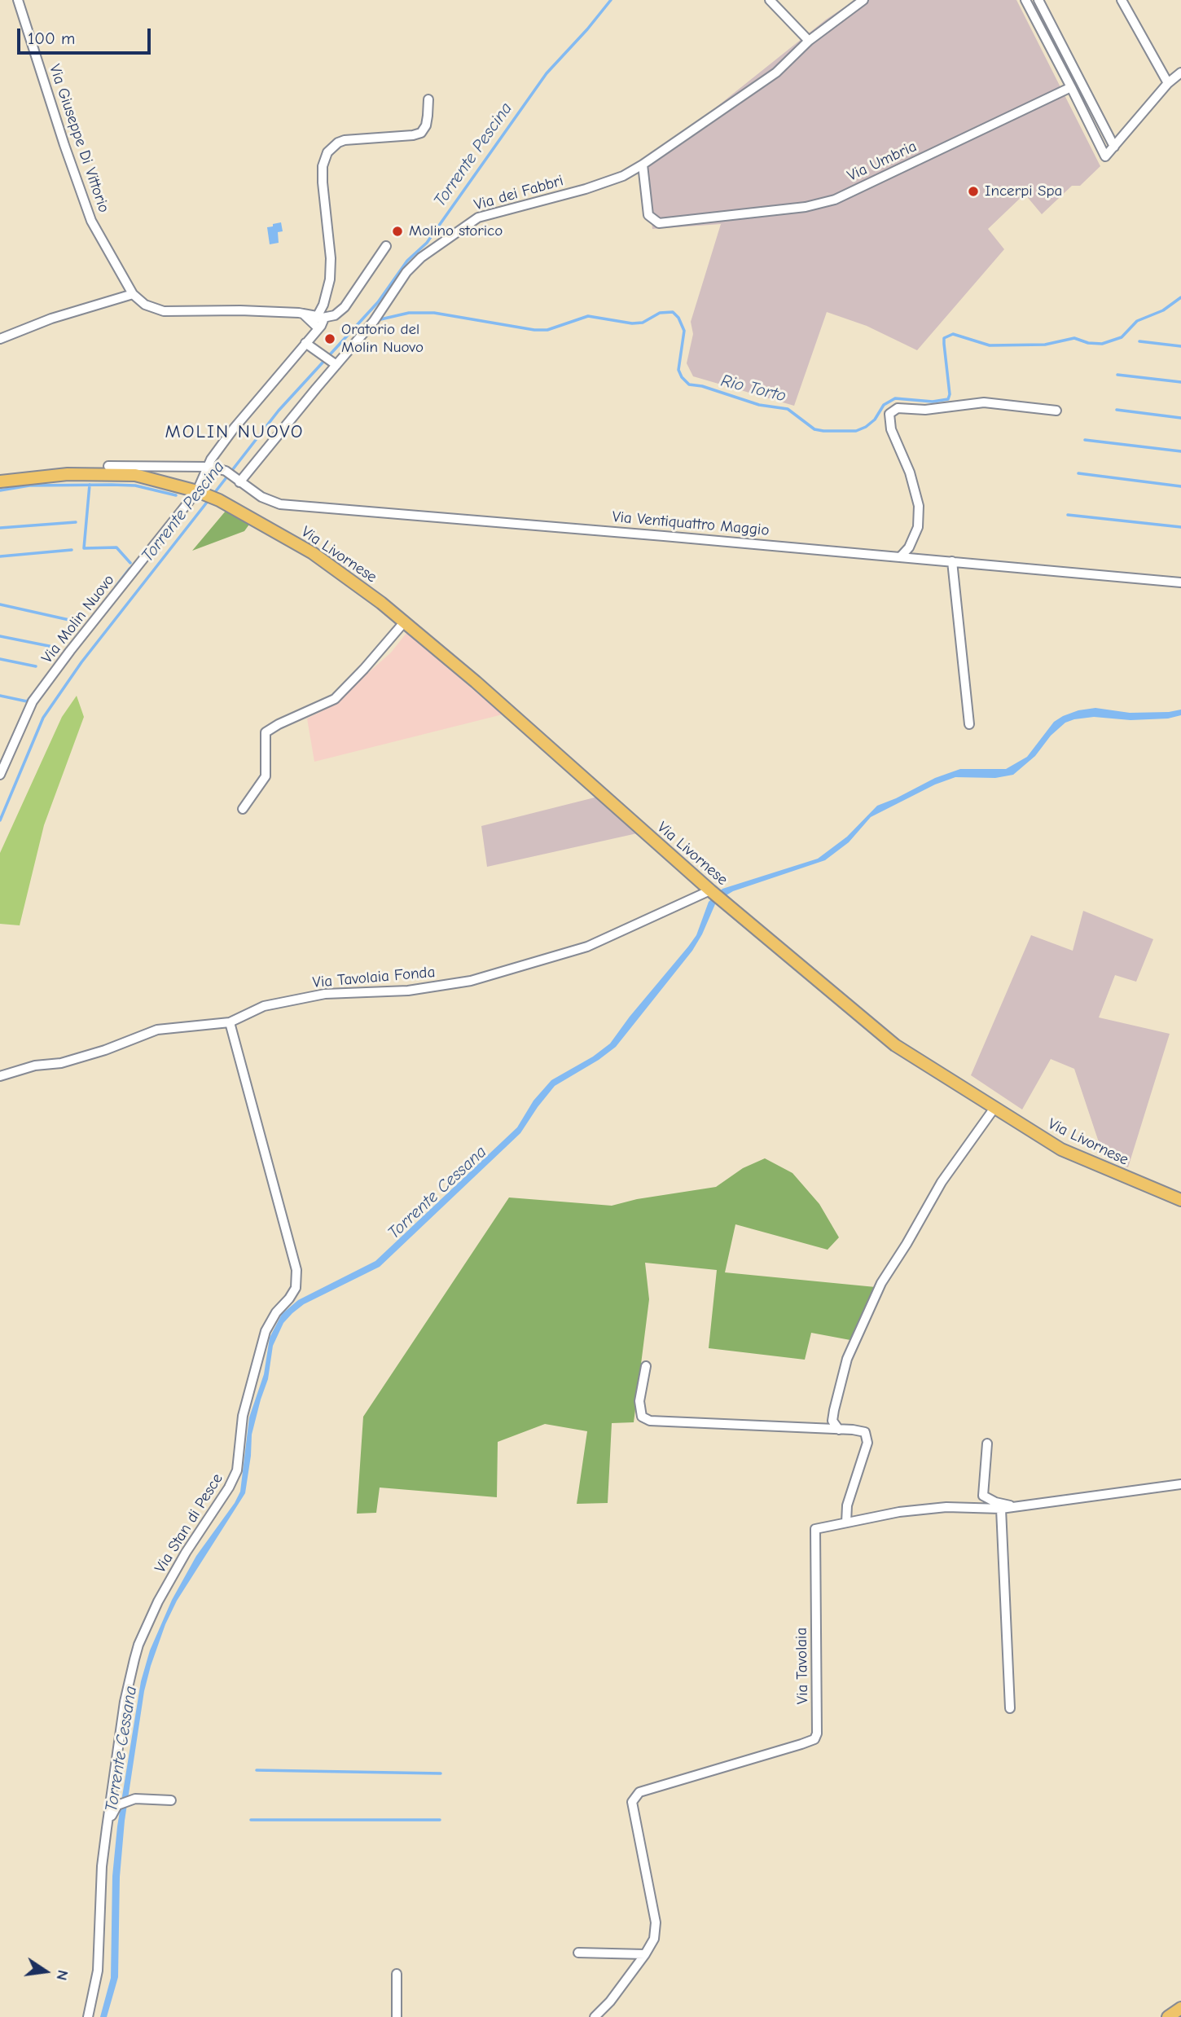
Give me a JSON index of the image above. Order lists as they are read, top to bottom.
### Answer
{
  "streets": {
    "main road": ["Via Livornese"],
    "street": [
      "Via Giuseppe Di Vittorio",
      "Via Umbria",
      "Via dei Fabbri",
      "Via Ventiquattro Maggio",
      "Via Molin Nuovo",
      "Via Tavolaia Fonda",
      "Via Stan di Pesce",
      "Via Tavolaia"
    ]
  },
  "crossings": [
    ["Via Giuseppe Di Vittorio", "Via Molin Nuovo"],
    ["Via Umbria", "Via dei Fabbri"],
    ["Via dei Fabbri", "Via Ventiquattro Maggio"],
    ["Via Ventiquattro Maggio", "Via Molin Nuovo"],
    ["Via Livornese", "Via Molin Nuovo"],
    ["Via Livornese", "Via Tavolaia Fonda"],
    ["Via Tavolaia Fonda", "Via Stan di Pesce"]
  ],
  "districts": ["MOLIN NUOVO"],
  "water": ["Torrente Pescina", "Rio Torto", "Torrente Cessana"],
  "places": ["Incerpi Spa", "Molino storico", "Oratorio del Molin Nuovo"],
  "scale_bar": "100 m",
  "north": "right"
}
